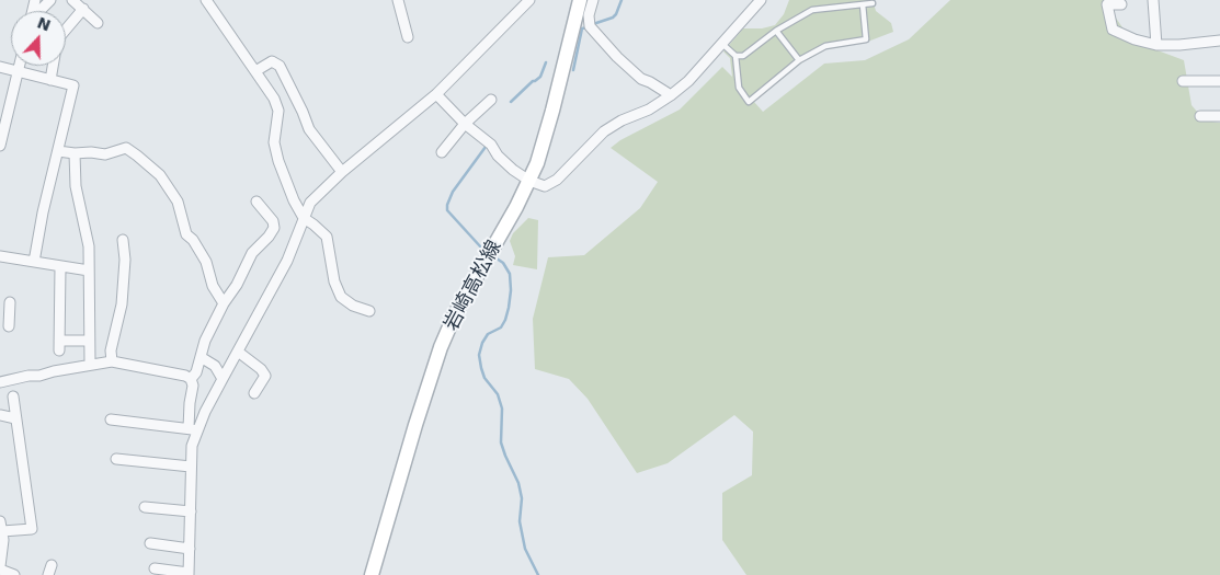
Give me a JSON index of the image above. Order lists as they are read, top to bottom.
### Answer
{
  "streets": {
    "main road": ["岩崎高松線"]
  },
  "north": "top"
}
